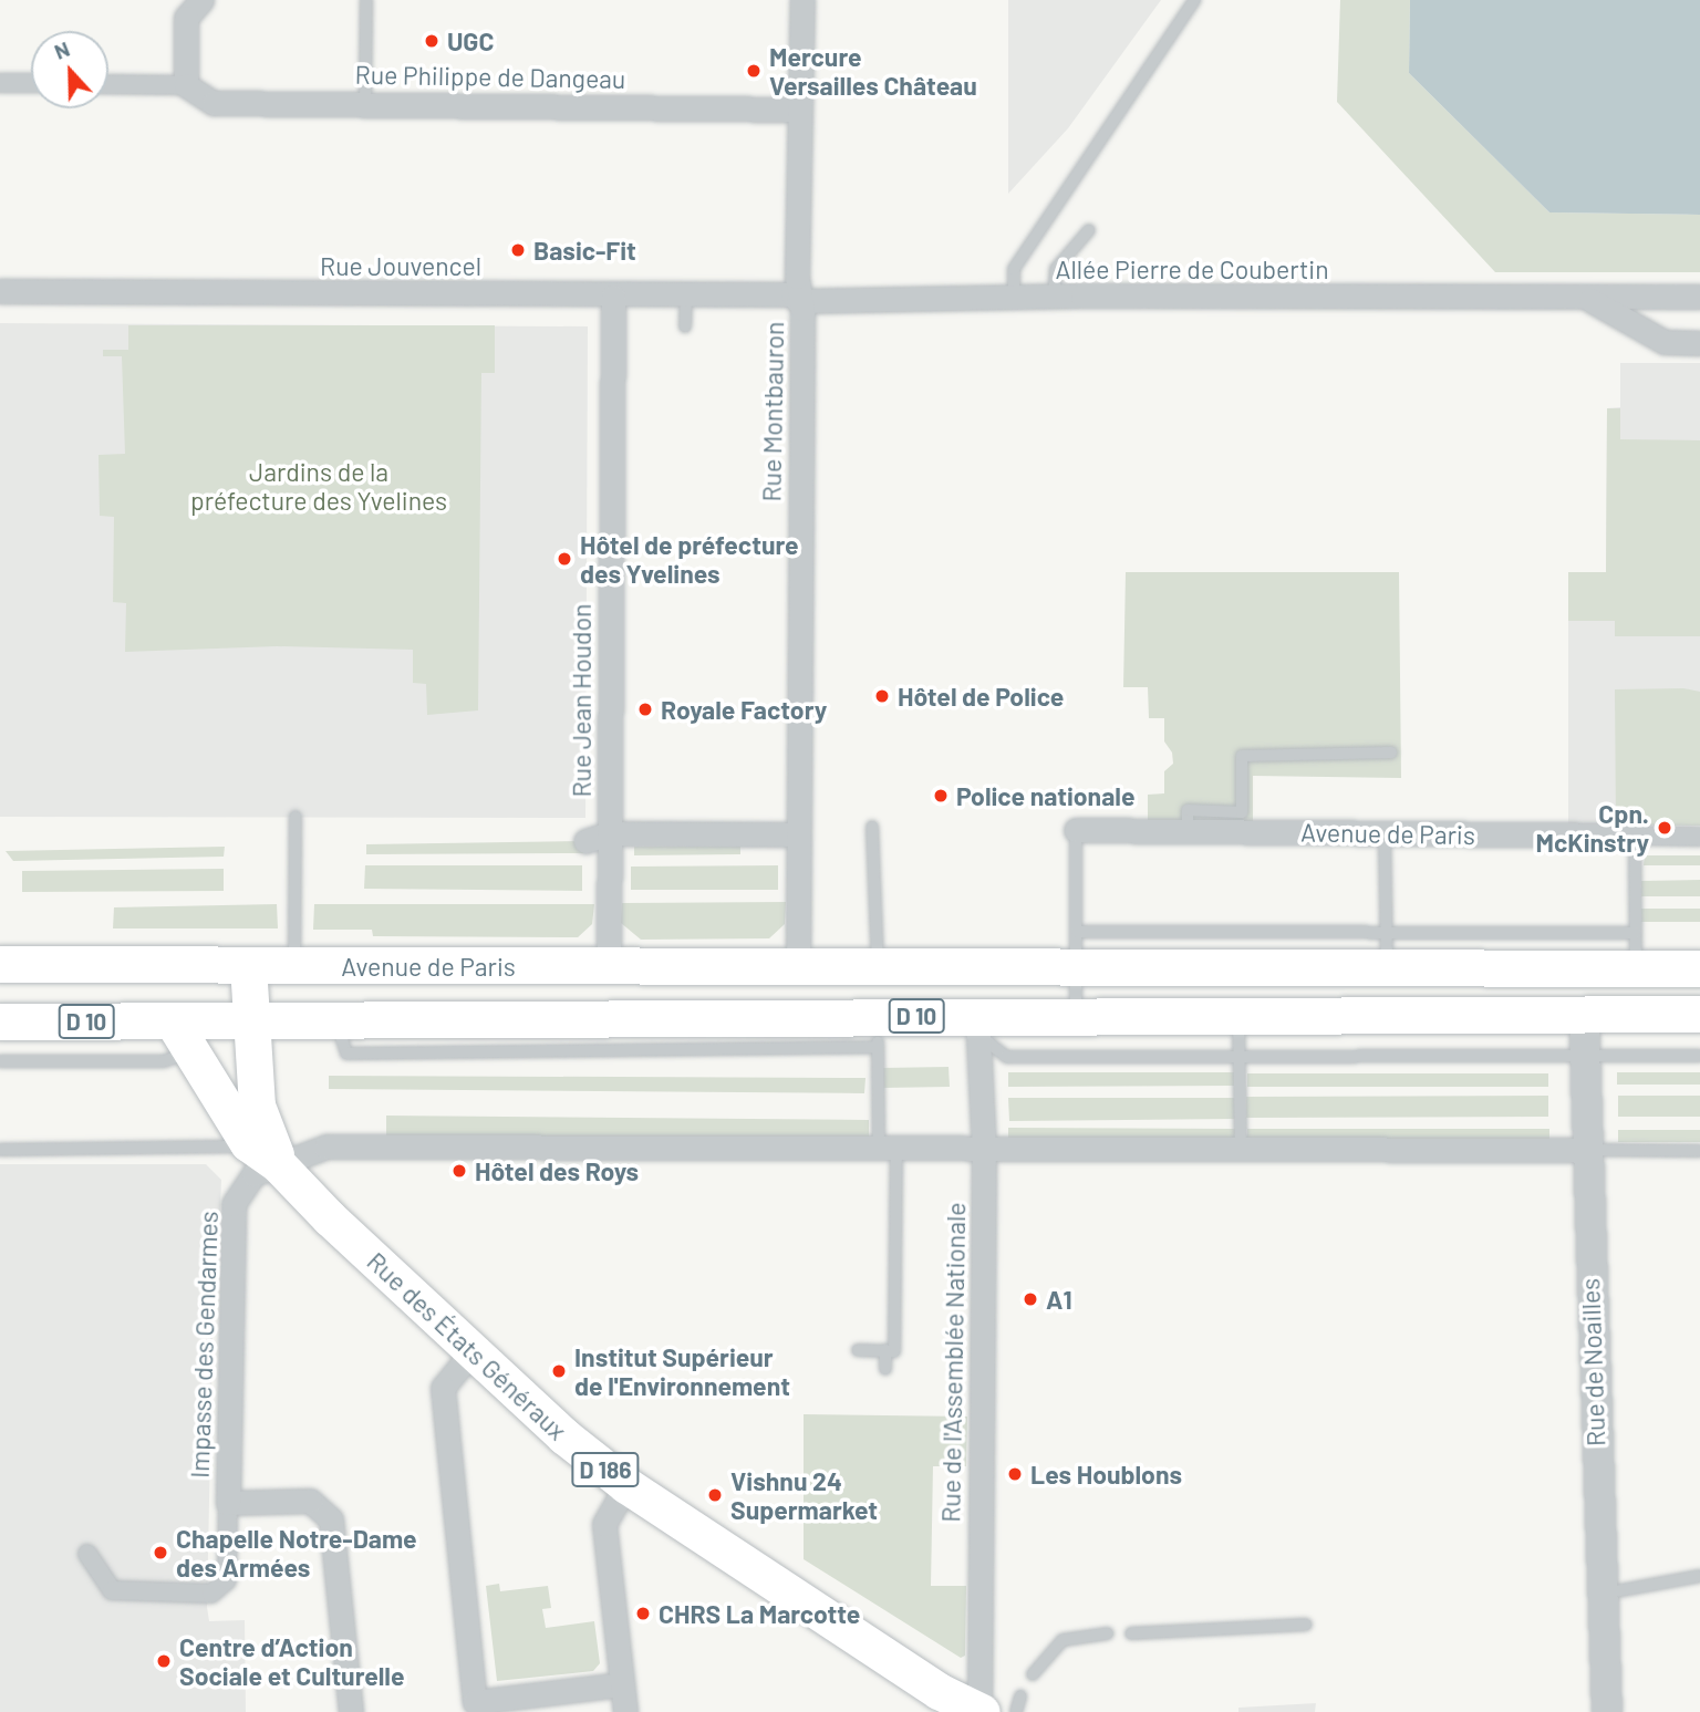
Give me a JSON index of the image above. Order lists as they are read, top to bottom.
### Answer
{
  "streets": {
    "main road": [
      "Avenue de Paris",
      "D 10",
      "Rue des États Généraux",
      "D 186"
    ],
    "street": [
      "Rue Philippe de Dangeau",
      "Rue Jouvencel",
      "Allée Pierre de Coubertin",
      "Rue Montbauron",
      "Rue Jean Houdon",
      "Impasse des Gendarmes",
      "Rue de l'Assemblée Nationale",
      "Rue de Noailles"
    ]
  },
  "crossings": [
    ["Rue Philippe de Dangeau", "Rue Montbauron"],
    ["Rue Jouvencel", "Allée Pierre de Coubertin"],
    ["Rue Jouvencel", "Rue Montbauron"],
    ["Rue Jouvencel", "Rue Jean Houdon"],
    ["Allée Pierre de Coubertin", "Rue Montbauron"],
    ["Rue Montbauron", "Avenue de Paris"],
    ["Rue Jean Houdon", "Avenue de Paris"],
    ["Avenue de Paris", "D 10"],
    ["Avenue de Paris", "Rue des États Généraux"],
    ["Avenue de Paris", "Rue de l'Assemblée Nationale"],
    ["Avenue de Paris", "Rue de Noailles"],
    ["D 10", "Rue de l'Assemblée Nationale"],
    ["Impasse des Gendarmes", "Rue des États Généraux"],
    ["Impasse des Gendarmes", "Rue de l'Assemblée Nationale"],
    ["Impasse des Gendarmes", "Rue de Noailles"],
    ["Rue des États Généraux", "Rue de l'Assemblée Nationale"]
  ],
  "parks": ["Jardins de la préfecture des Yvelines"],
  "places": [
    "UGC",
    "Mercure Versailles Château",
    "Basic-Fit",
    "Hôtel de préfecture des Yvelines",
    "Hôtel de Police",
    "Royale Factory",
    "Police nationale",
    "Cpn. McKinstry",
    "Hôtel des Roys",
    "A1",
    "Institut Supérieur de l'Environnement",
    "Les Houblons",
    "Vishnu 24 Supermarket",
    "Chapelle Notre-Dame des Armées",
    "CHRS La Marcotte",
    "Centre d’Action Sociale et Culturelle"
  ],
  "north": "top"
}
